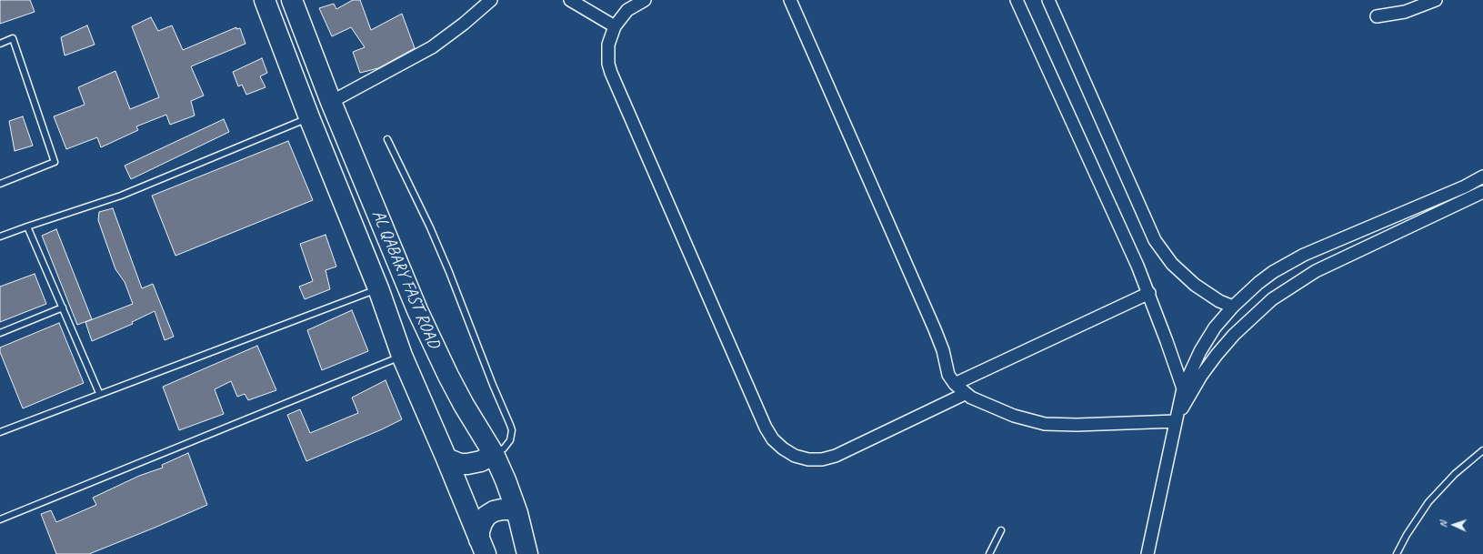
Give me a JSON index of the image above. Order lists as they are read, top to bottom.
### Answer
{
  "streets": {
    "highway": ["AL QABARY FAST ROAD"]
  },
  "north": "left"
}
